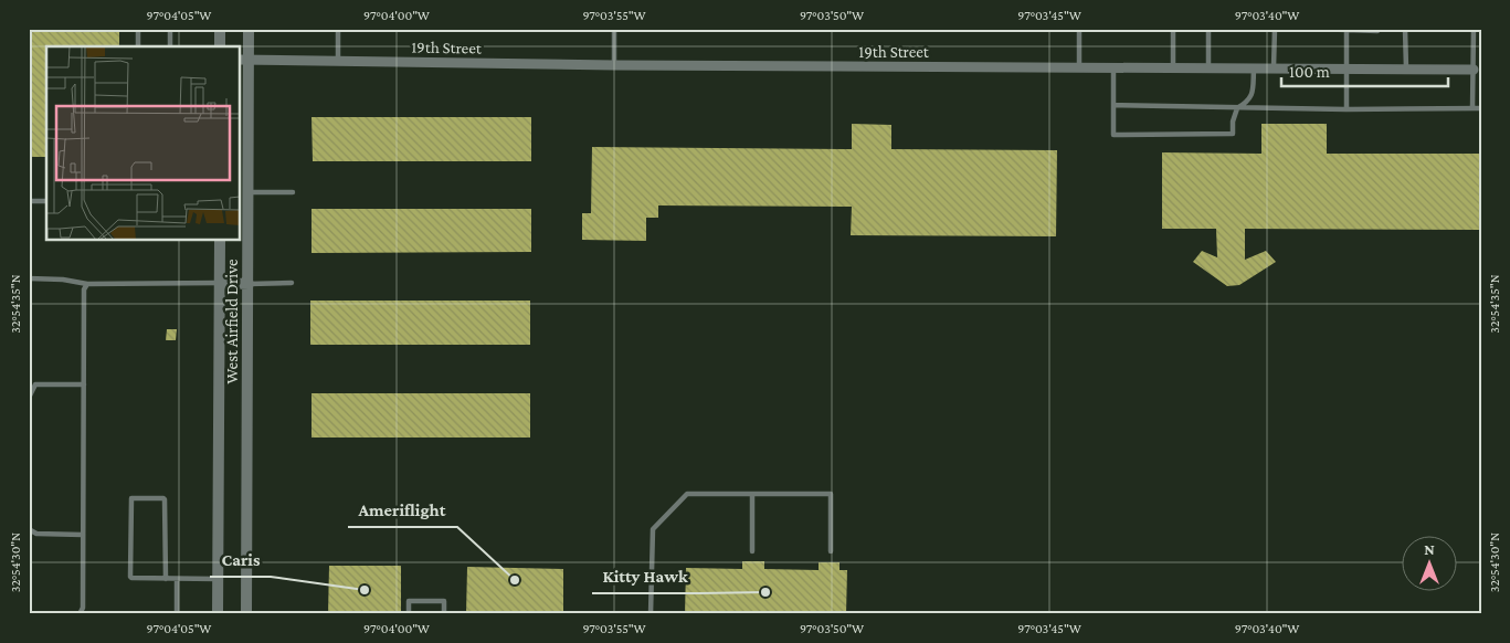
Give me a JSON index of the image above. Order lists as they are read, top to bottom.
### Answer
{
  "streets": {
    "street": ["19th Street", "West Airfield Drive"]
  },
  "crossings": [
    ["19th Street", "West Airfield Drive"]
  ],
  "places": ["Ameriflight", "Caris", "Kitty Hawk"],
  "scale_bar": "100 m",
  "north": "top",
  "coordinates": [
    "97°04'05\"W",
    "97°04'00\"W",
    "97°03'55\"W",
    "97°03'50\"W",
    "97°03'45\"W",
    "97°03'40\"W",
    "32°54'35\"N",
    "32°54'30\"N"
  ]
}
